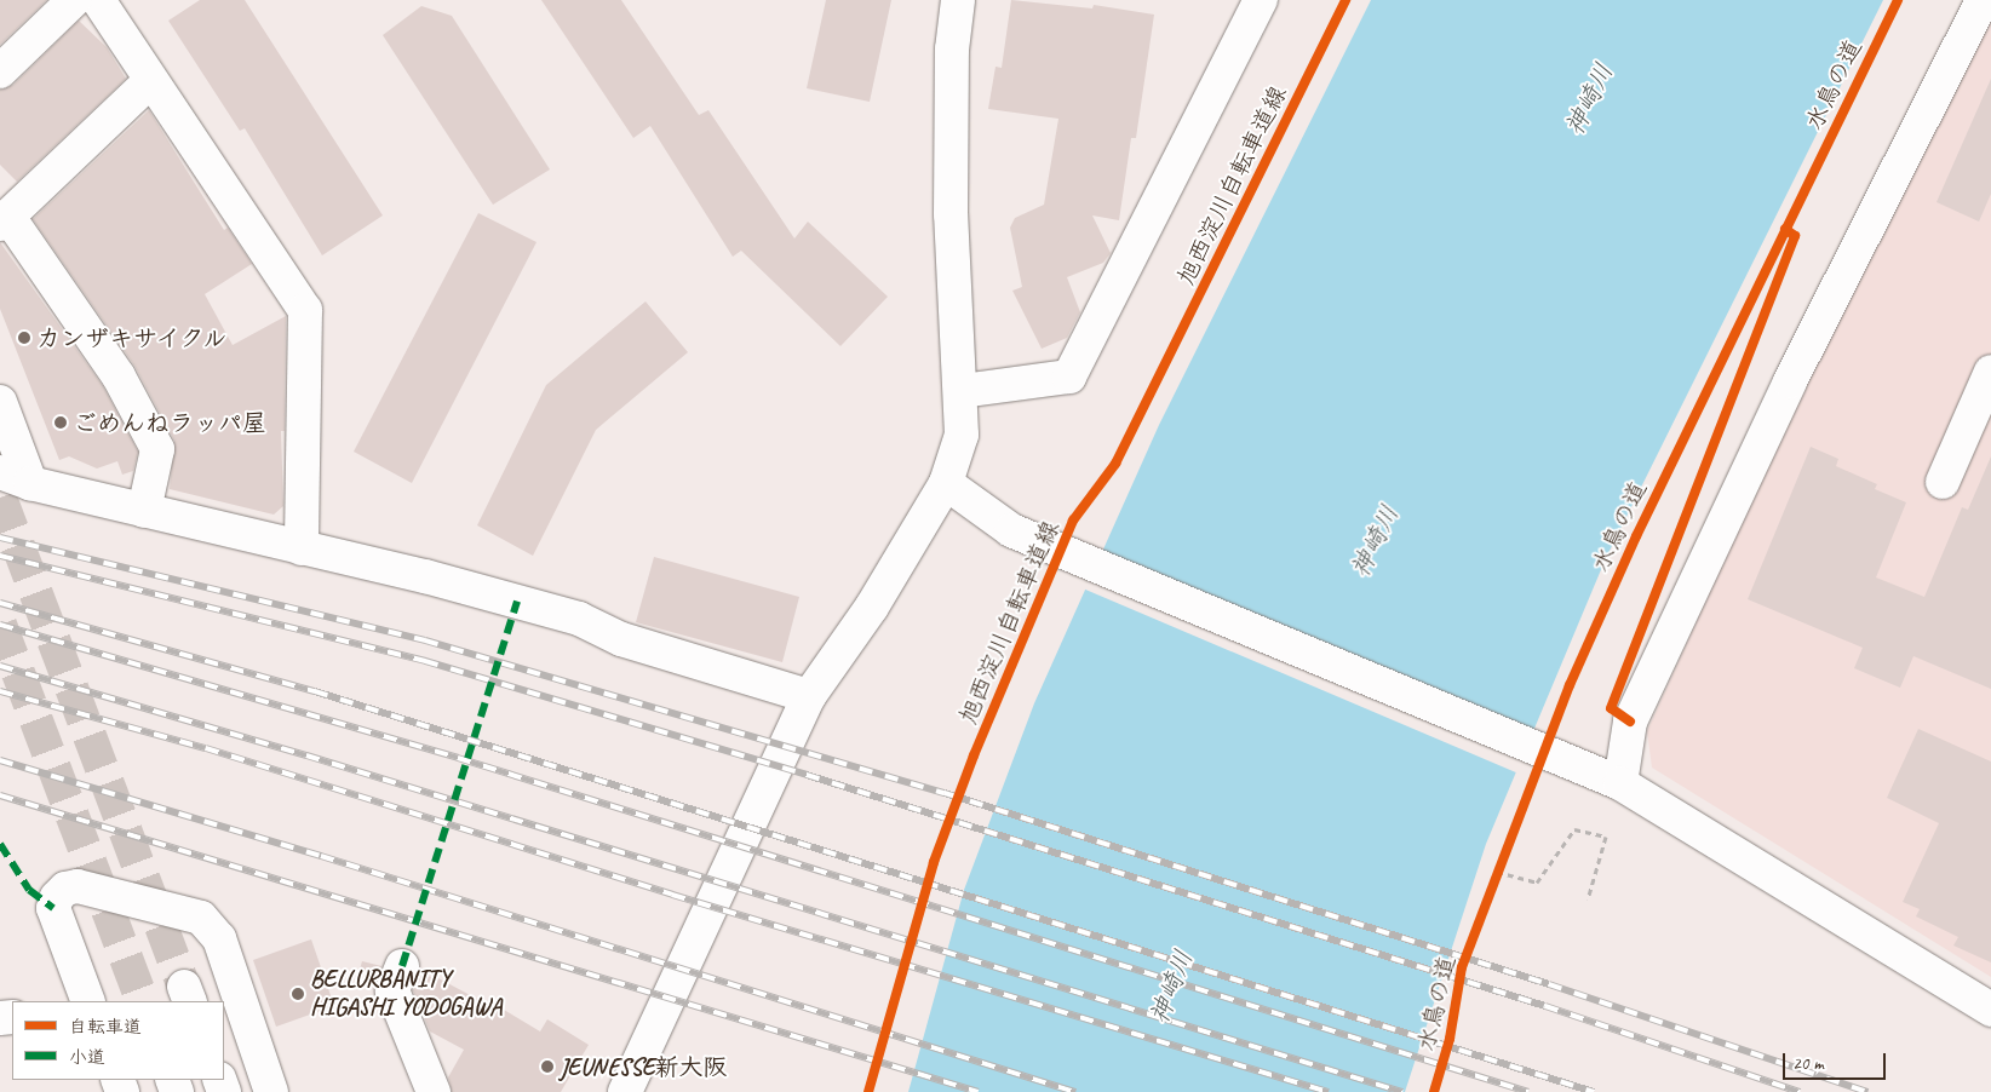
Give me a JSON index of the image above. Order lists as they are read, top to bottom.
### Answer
{
  "streets": {
    "cycle path": ["水鳥の道", "旭西淀川自転車道線"]
  },
  "water": ["神崎川"],
  "places": [
    "カンザキサイクル",
    "ごめんねラッパ屋",
    "BELLURBANITY HIGASHI YODOGAWA",
    "JEUNESSE新大阪"
  ],
  "legend": ["自転車道", "小道"],
  "scale_bar": "20 m"
}
